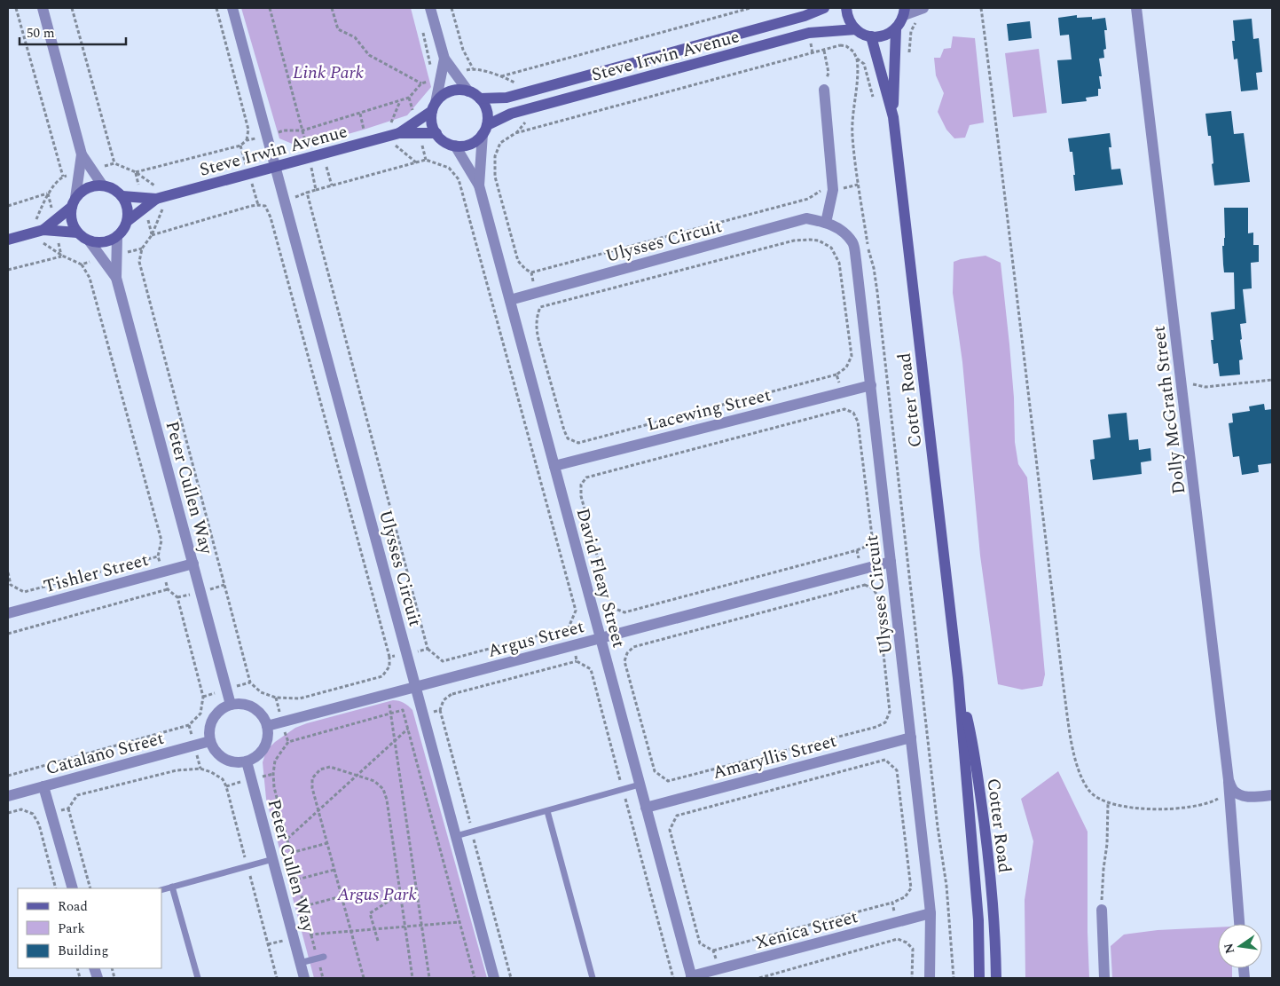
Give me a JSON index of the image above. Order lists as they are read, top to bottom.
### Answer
{
  "streets": {
    "street": [
      "Steve Irwin Avenue",
      "Ulysses Circuit",
      "Cotter Road",
      "Lacewing Street",
      "Dolly McGrath Street",
      "Peter Cullen Way",
      "Tishler Street",
      "David Fleay Street",
      "Argus Street",
      "Catalano Street",
      "Amaryllis Street",
      "Xenica Street"
    ]
  },
  "crossings": [
    ["Steve Irwin Avenue", "Ulysses Circuit"],
    ["Steve Irwin Avenue", "Peter Cullen Way"],
    ["Steve Irwin Avenue", "David Fleay Street"],
    ["Ulysses Circuit", "Lacewing Street"],
    ["Ulysses Circuit", "David Fleay Street"],
    ["Ulysses Circuit", "Argus Street"],
    ["Ulysses Circuit", "Amaryllis Street"],
    ["Ulysses Circuit", "Xenica Street"],
    ["Lacewing Street", "David Fleay Street"],
    ["Peter Cullen Way", "Tishler Street"],
    ["Peter Cullen Way", "Argus Street"],
    ["Peter Cullen Way", "Catalano Street"],
    ["David Fleay Street", "Argus Street"],
    ["David Fleay Street", "Amaryllis Street"],
    ["David Fleay Street", "Xenica Street"],
    ["Argus Street", "Catalano Street"]
  ],
  "parks": ["Link Park", "Argus Park"],
  "legend": ["Road", "Park", "Building"],
  "scale_bar": "50 m",
  "north": "left"
}
